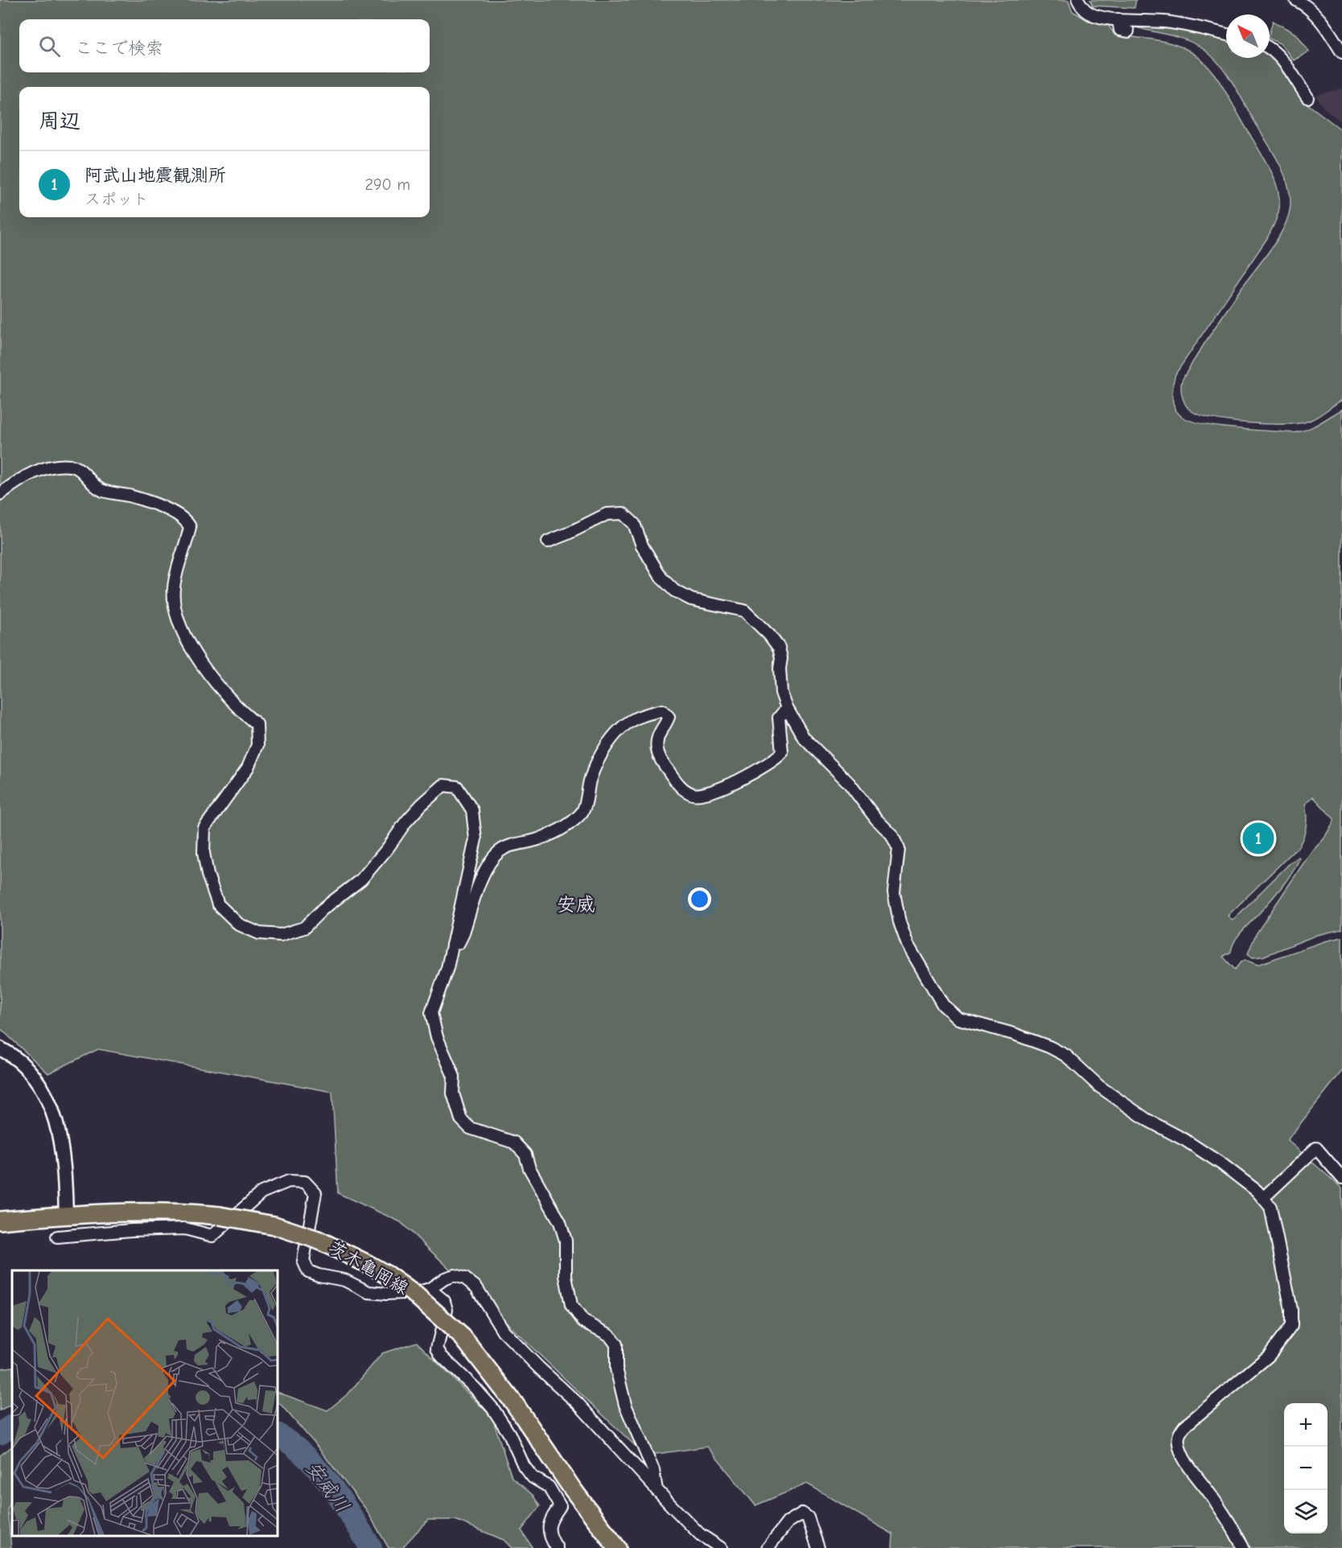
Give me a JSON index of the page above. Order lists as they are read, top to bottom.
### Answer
{
  "streets": {
    "main road": ["茨木亀岡線"]
  },
  "districts": ["安威"],
  "water": ["安威川"],
  "north": "top left",
  "page": {
    "search": "ここで検索",
    "heading": "周辺",
    "list": [
      {
        "mark": "1",
        "name": "阿武山地震観測所",
        "note": "スポット",
        "value": "290 m"
      }
    ],
    "pins": "1",
    "map_buttons": ["+", "−"]
  }
}
